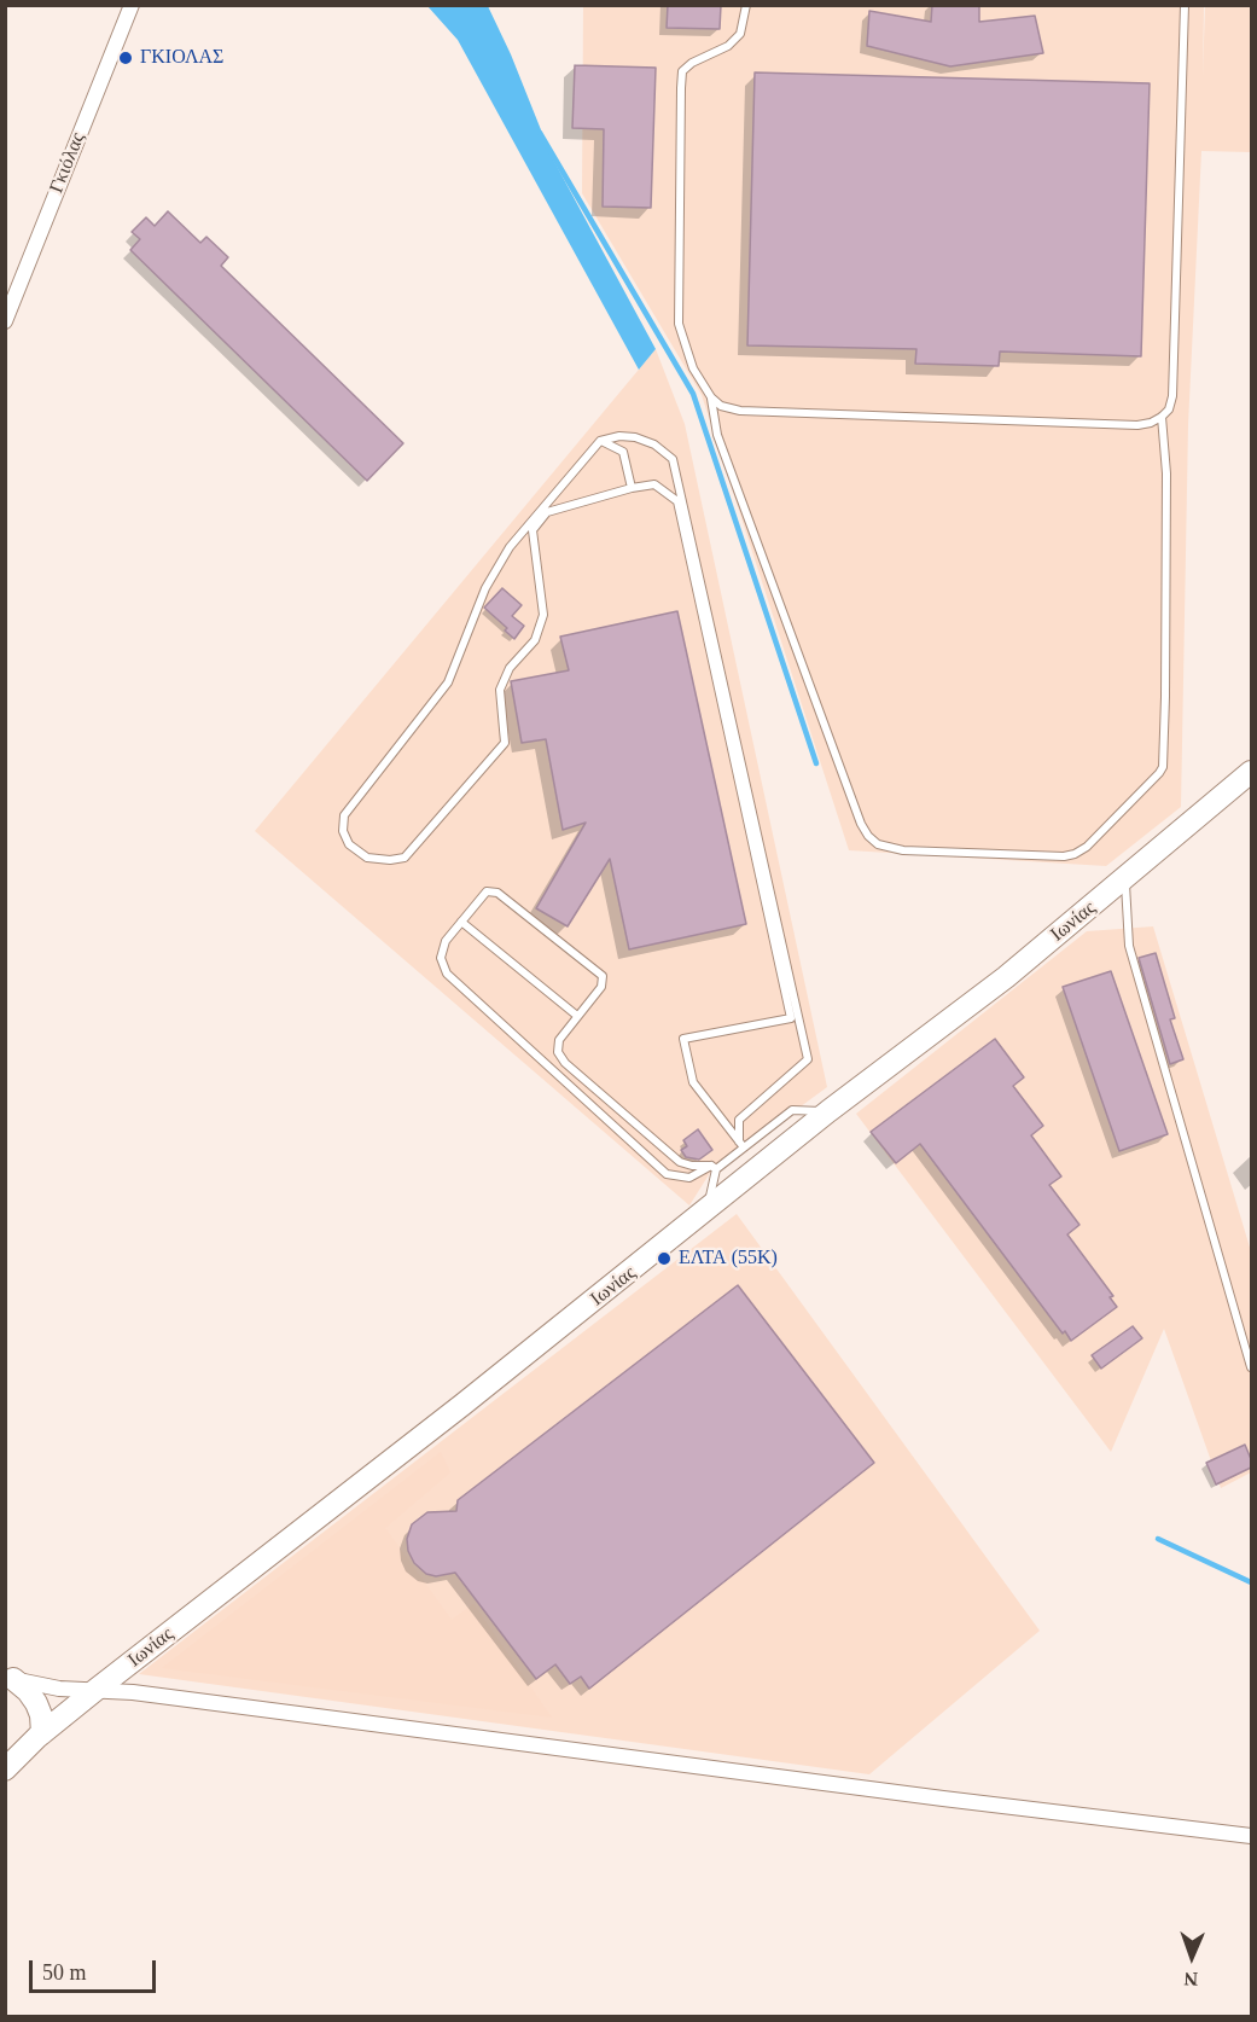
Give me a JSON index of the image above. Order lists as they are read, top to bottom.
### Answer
{
  "streets": {
    "street": ["Γκιόλας", "Ιωνίας"]
  },
  "places": ["ΓΚΙΟΛΑΣ", "ΕΛΤΑ (55Κ)"],
  "scale_bar": "50 m",
  "north": "bottom"
}
